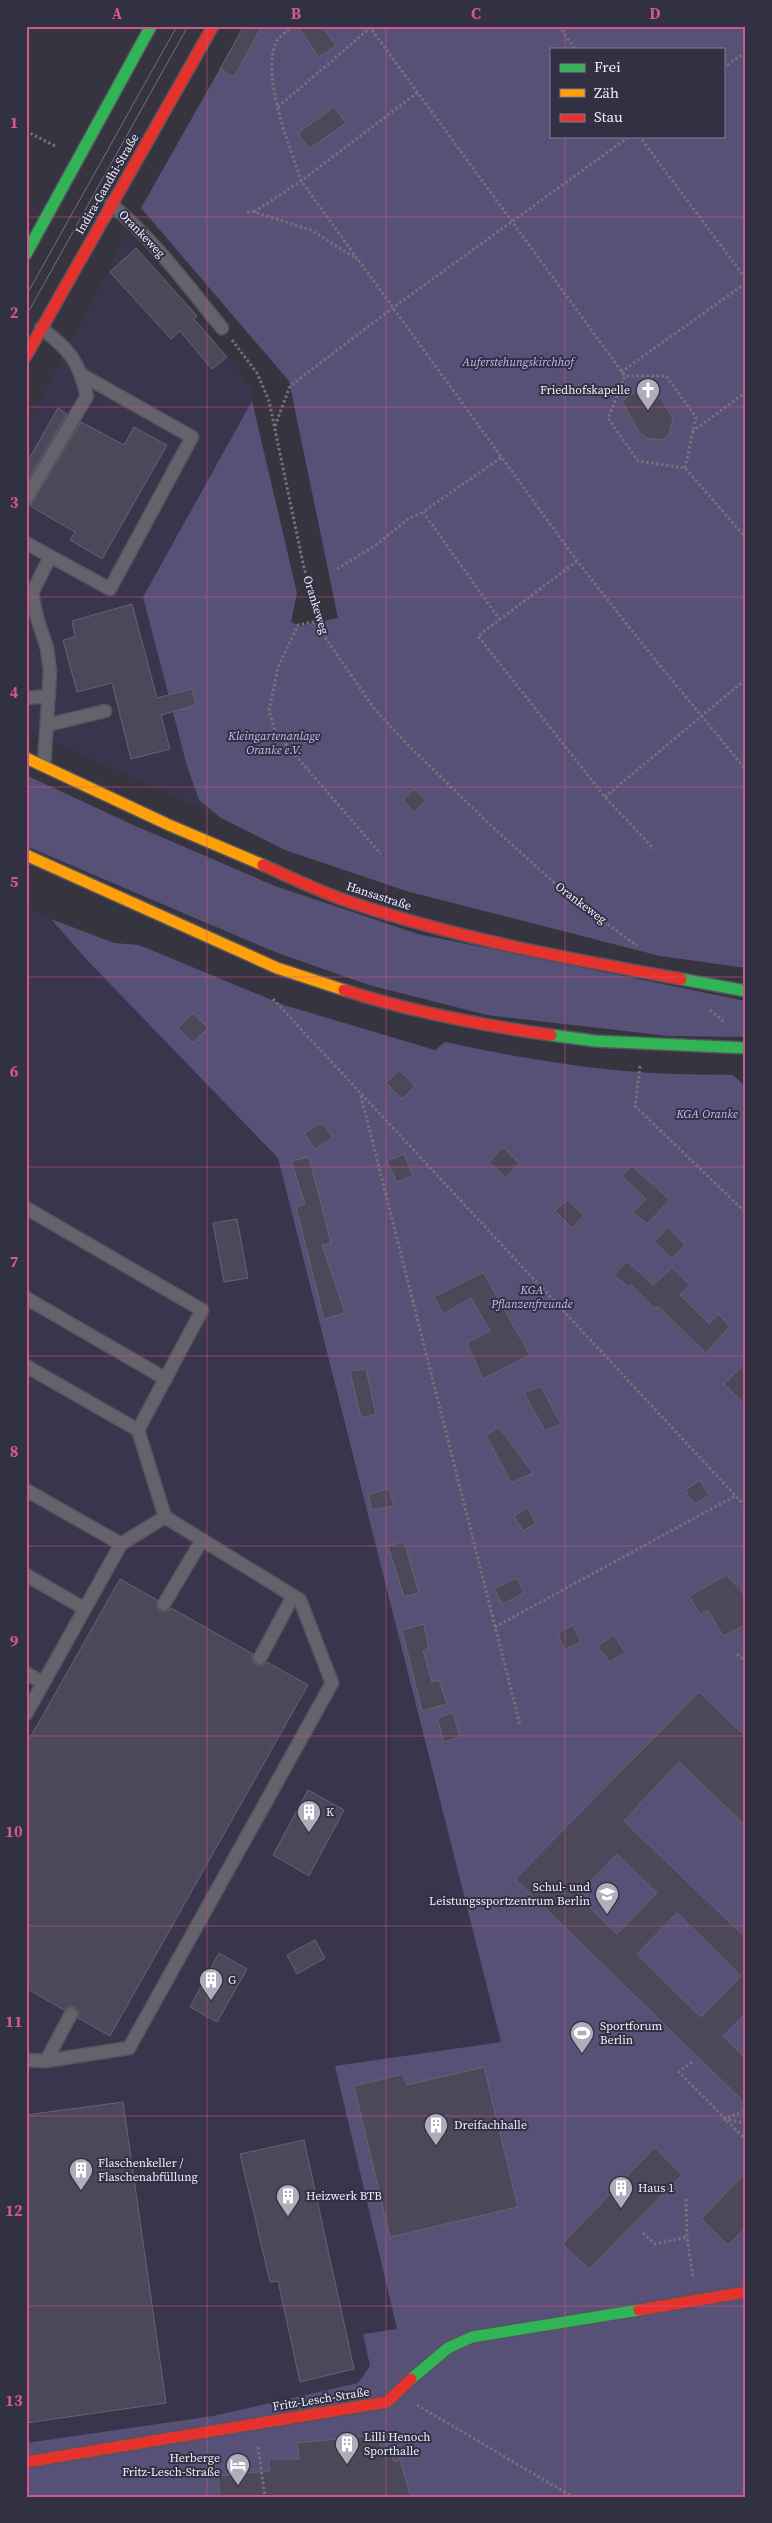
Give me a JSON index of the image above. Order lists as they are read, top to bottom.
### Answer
{
  "streets": {
    "main road": ["Indira-Gandhi-Straße", "Hansastraße", "Fritz-Lesch-Straße"],
    "lane": ["Orankeweg"]
  },
  "crossings": [
    ["Indira-Gandhi-Straße", "Orankeweg"]
  ],
  "parks": [
    "Auferstehungskirchhof",
    "Kleingartenanlage Oranke e.V.",
    "KGA Oranke",
    "KGA Pflanzenfreunde"
  ],
  "places": {
    "church": ["Friedhofskapelle"],
    "building": [
      "K",
      "G",
      "Dreifachhalle",
      "Flaschenkeller / Flaschenabfüllung",
      "Haus 1",
      "Heizwerk BTB",
      "Lilli Henoch Sporthalle"
    ],
    "school or university": ["Schul- und Leistungssportzentrum Berlin"],
    "sports": ["Sportforum Berlin"],
    "hotel": ["Herberge Fritz-Lesch-Straße"]
  },
  "legend": ["Frei", "Zäh", "Stau"],
  "grid": {
    "columns": [
      "A",
      "B",
      "C",
      "D"
    ],
    "rows": [
      "1",
      "2",
      "3",
      "4",
      "5",
      "6",
      "7",
      "8",
      "9",
      "10",
      "11",
      "12",
      "13"
    ]
  }
}
